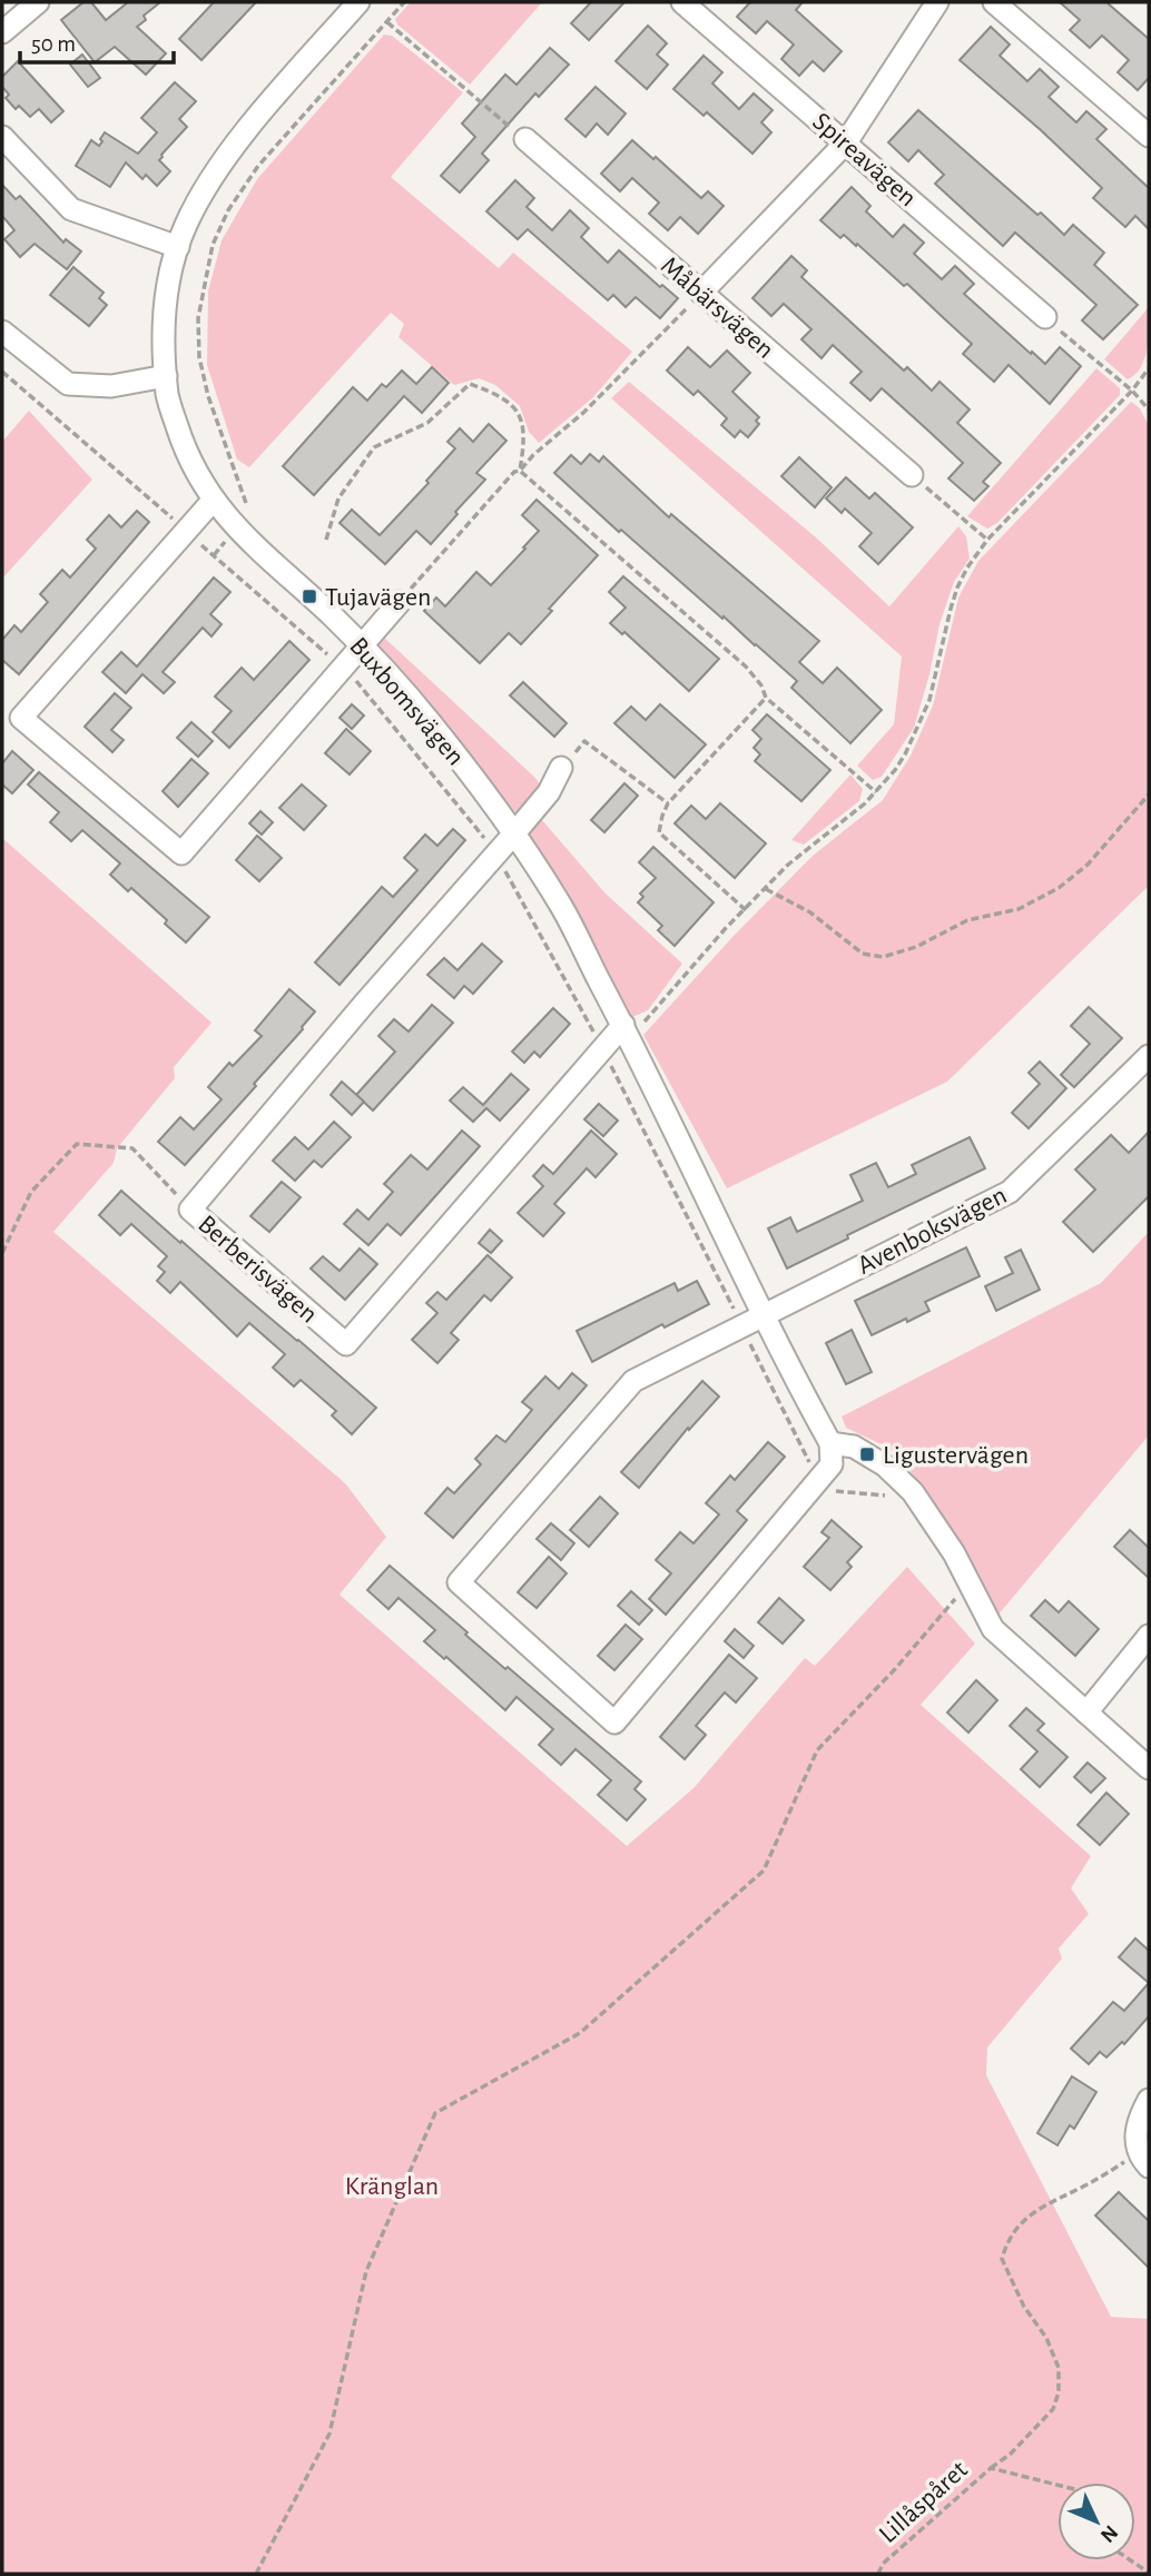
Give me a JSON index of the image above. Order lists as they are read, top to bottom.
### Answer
{
  "streets": {
    "street": [
      "Spireavägen",
      "Måbärsvägen",
      "Buxbomsvägen",
      "Avenboksvägen",
      "Berberisvägen"
    ],
    "path": ["Lillåspåret"]
  },
  "crossings": [
    ["Buxbomsvägen", "Avenboksvägen"],
    ["Buxbomsvägen", "Berberisvägen"]
  ],
  "parks": ["Kränglan"],
  "places": {
    "transit": ["Tujavägen", "Ligustervägen"]
  },
  "scale_bar": "50 m",
  "north": "bottom right"
}
